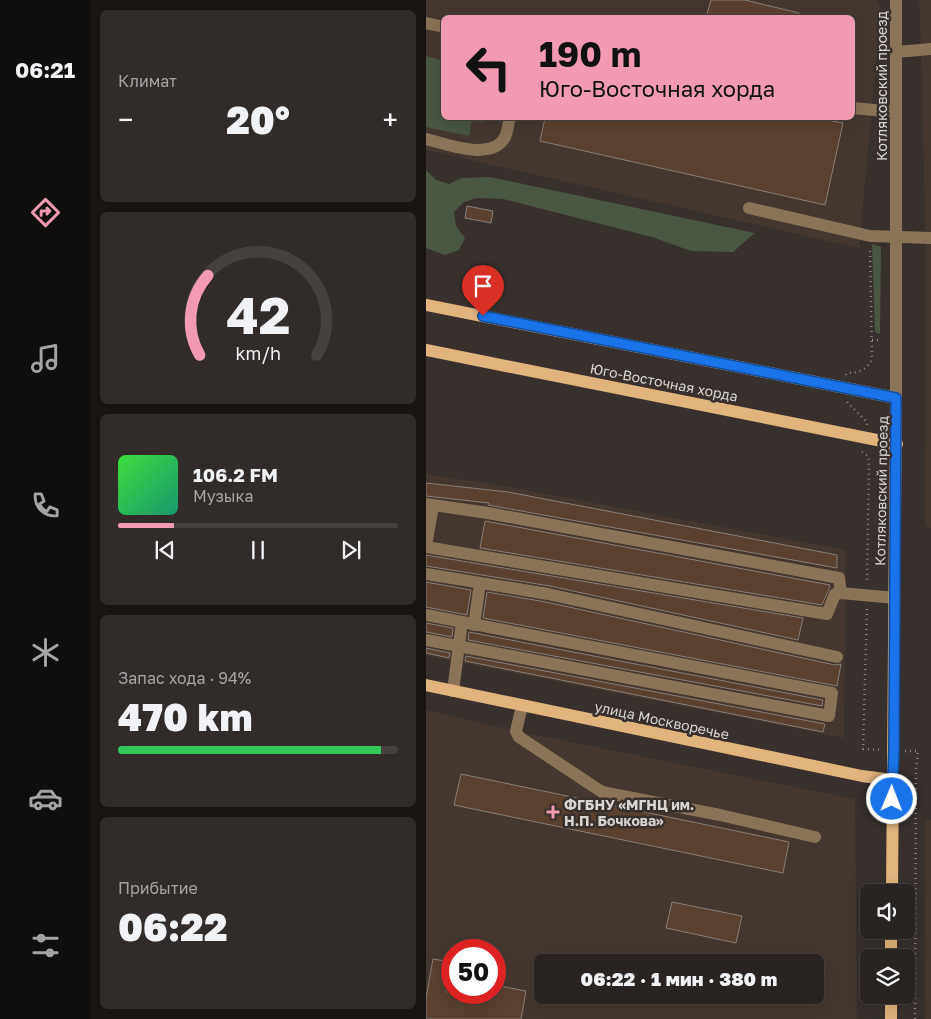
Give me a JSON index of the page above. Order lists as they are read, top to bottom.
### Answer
{
  "streets": {
    "main road": ["Котляковский проезд", "Юго-Восточная хорда", "улица Москворечье"]
  },
  "crossings": [
    ["Котляковский проезд", "Юго-Восточная хорда"],
    ["Котляковский проезд", "улица Москворечье"]
  ],
  "places": {
    "health": ["ФГБНУ «МГНЦ им. Н.П. Бочкова»"]
  },
  "page": {
    "tabs": "06:21",
    "tile": [
      "Климат",
      ["Запас хода · 94%", "470 km"],
      ["Прибытие", "06:22"]
    ],
    "turn": ["190 m", "Юго-Восточная хорда"],
    "heat": ["−", "20°", "+"],
    "song": ["106.2 FM", "Музыка"],
    "limit": "50",
    "trip": "06:22 · 1 мин · 380 m",
    "gauge": ["42", "km/h"]
  }
}
